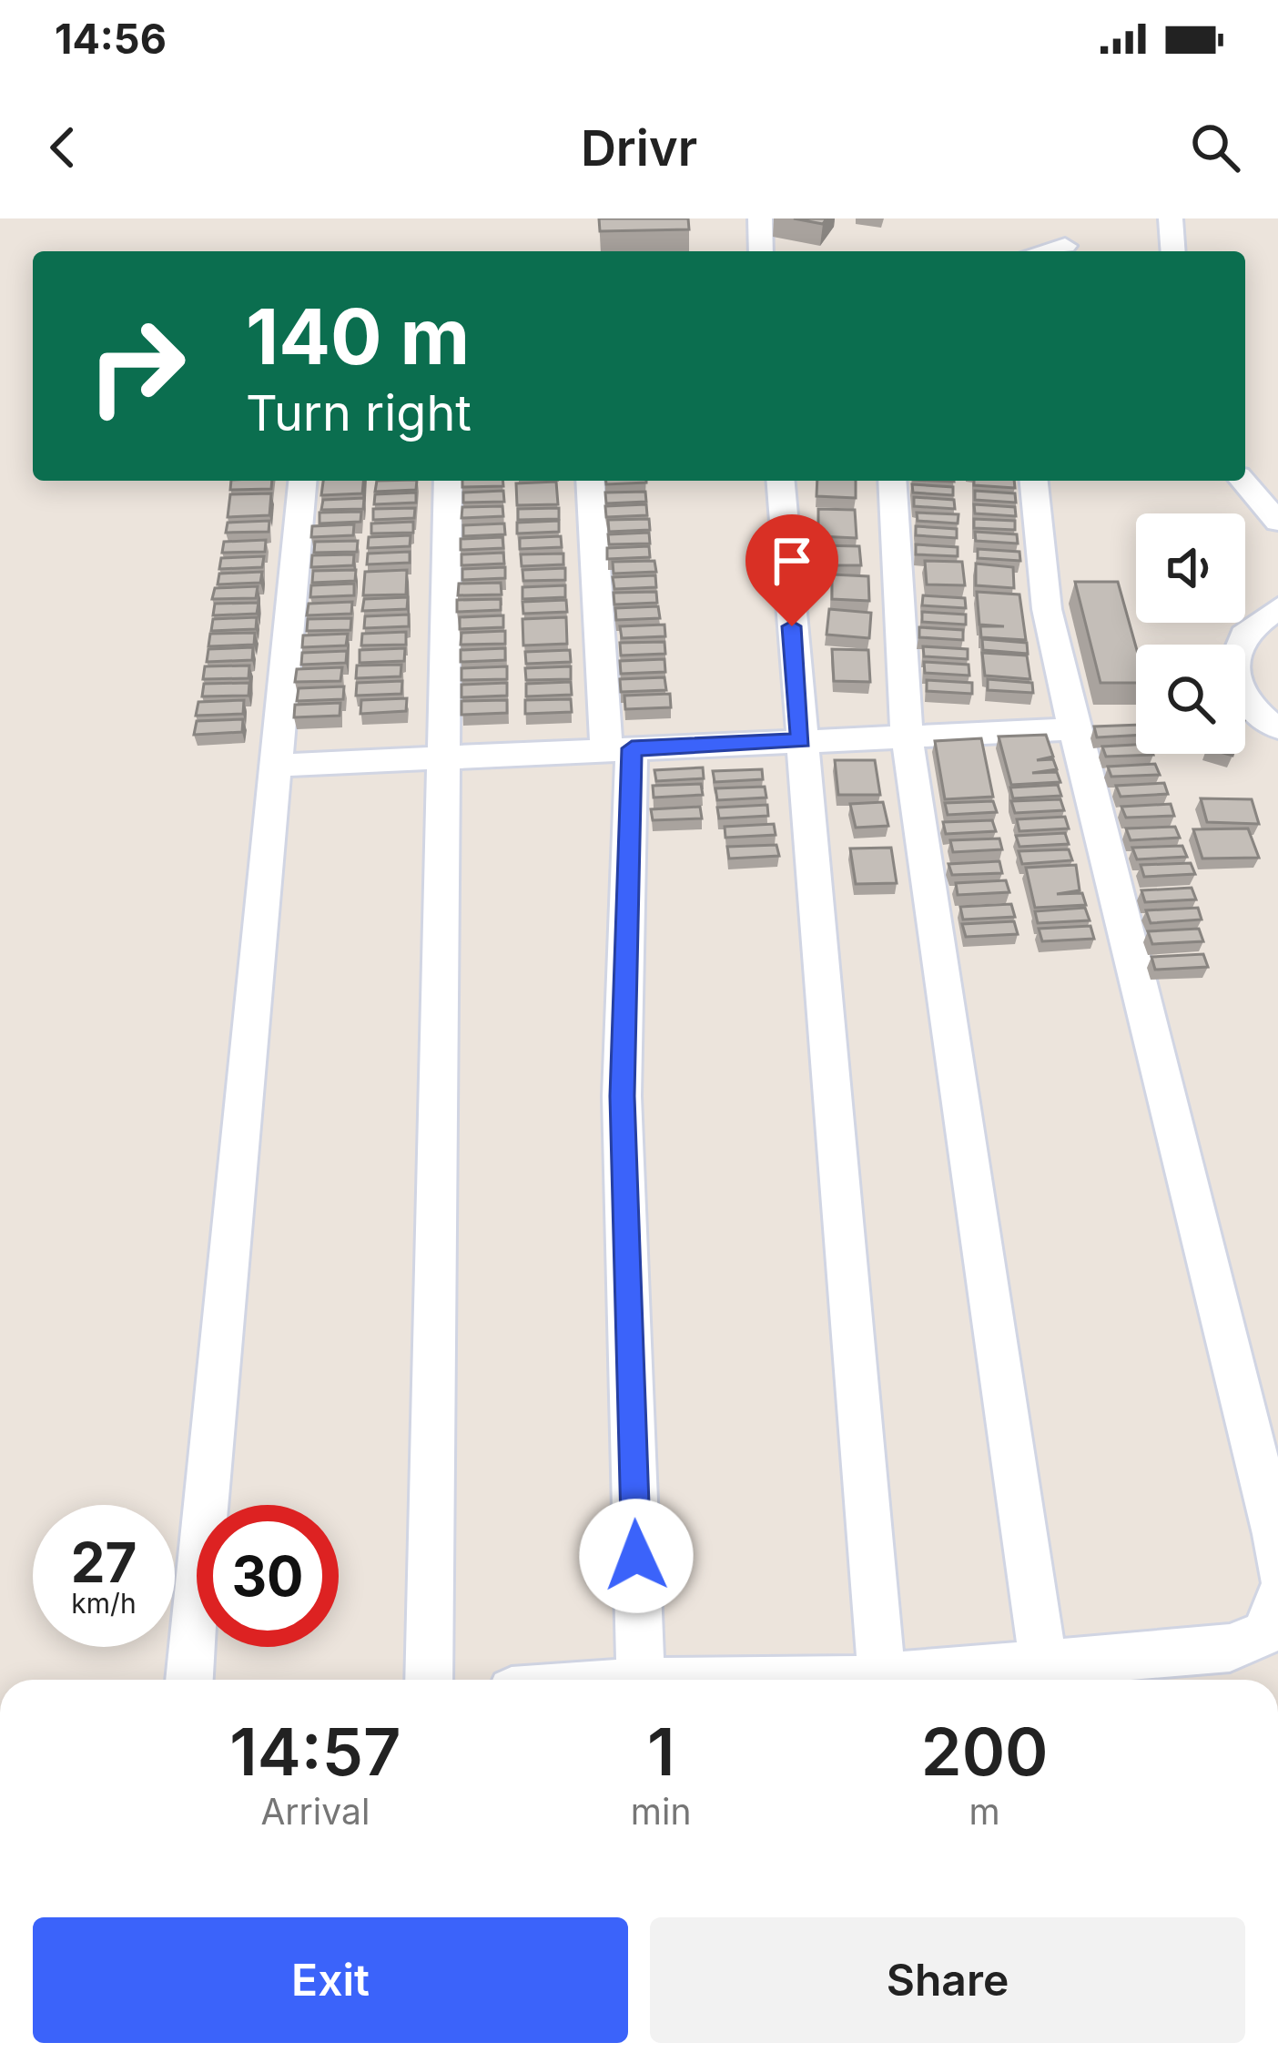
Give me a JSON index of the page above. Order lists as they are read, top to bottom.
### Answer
{
  "page": {
    "status": "14:56",
    "header": "Drivr",
    "turn": ["140 m", "Turn right"],
    "speed": "27 km/h",
    "limit": "30",
    "eta": [
      "14:57",
      "Arrival",
      "1",
      "min",
      "200",
      "m"
    ],
    "buttons": ["Exit", "Share"]
  }
}
